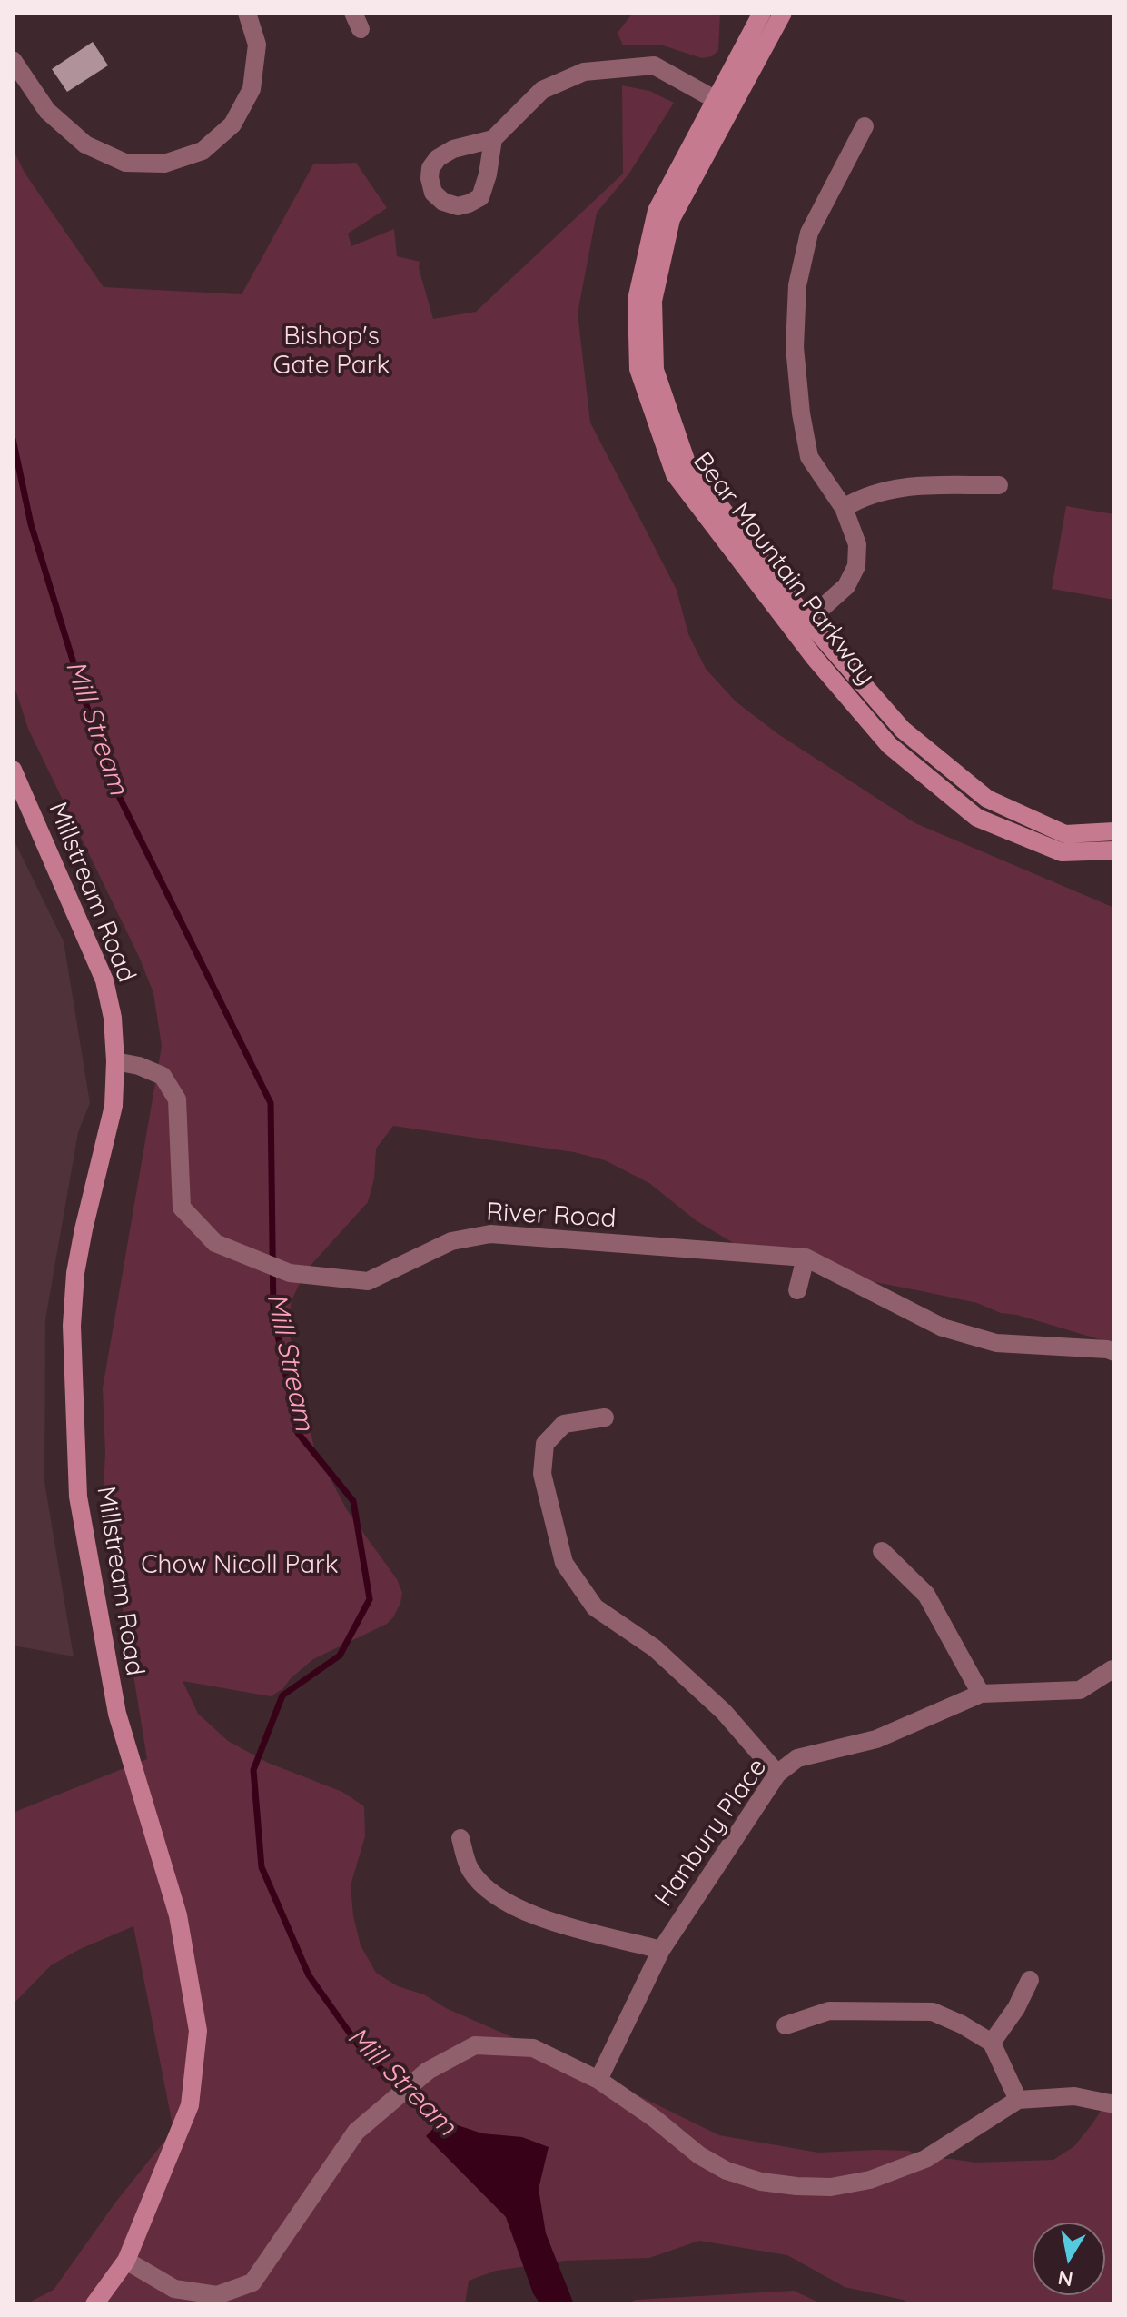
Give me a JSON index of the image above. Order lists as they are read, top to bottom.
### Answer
{
  "streets": {
    "street": [
      "Bear Mountain Parkway",
      "Millstream Road",
      "River Road",
      "Hanbury Place"
    ]
  },
  "crossings": [
    ["Millstream Road", "River Road"]
  ],
  "water": ["Mill Stream"],
  "parks": ["Bishop's Gate Park", "Chow Nicoll Park"],
  "north": "bottom"
}
